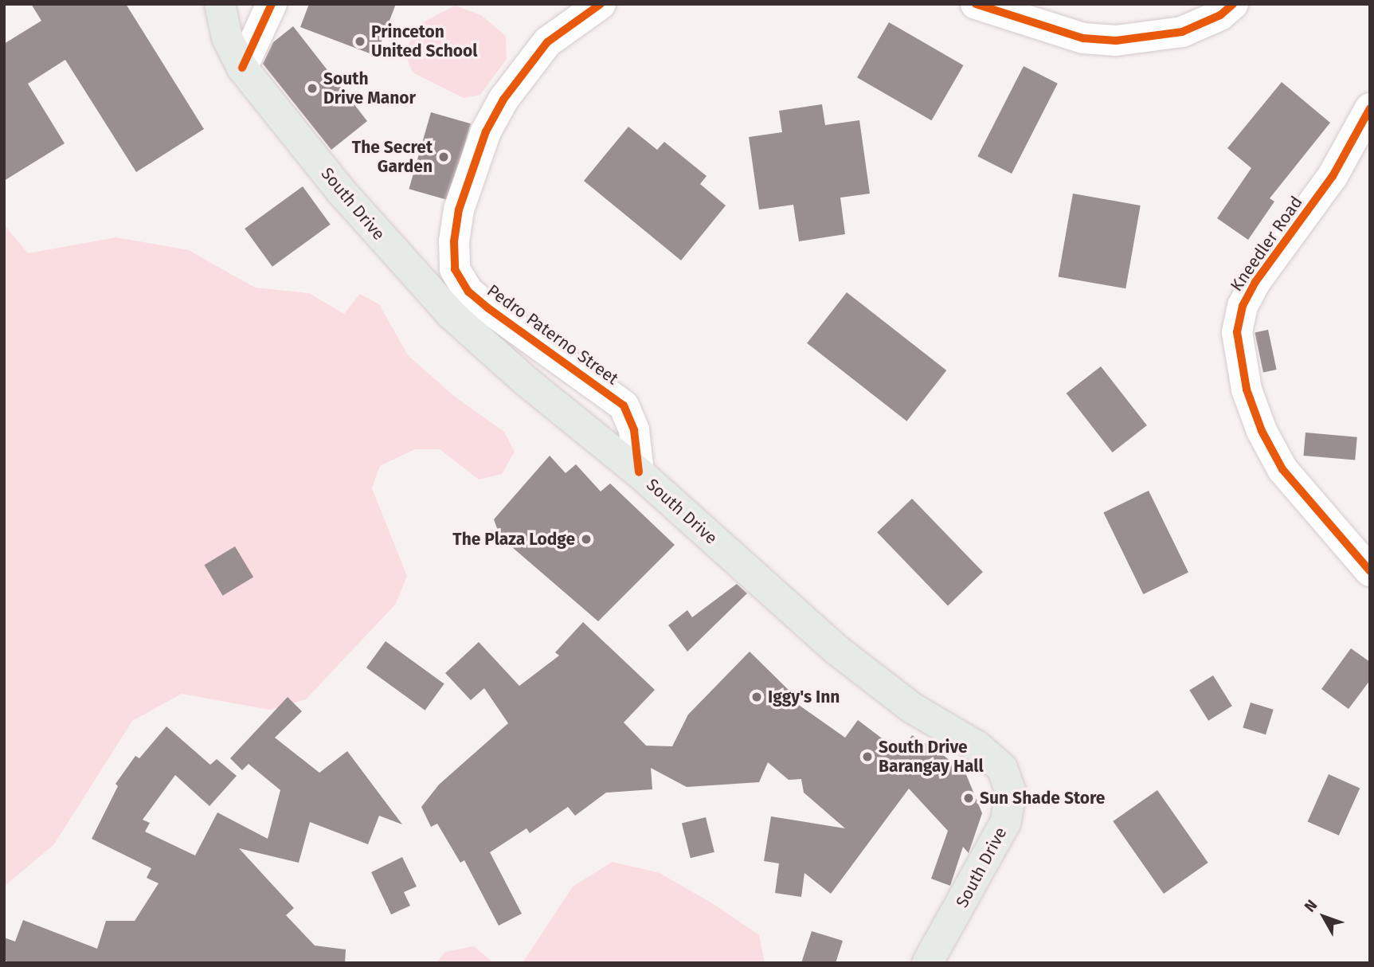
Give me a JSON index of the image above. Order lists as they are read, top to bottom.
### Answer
{
  "streets": {
    "main road": ["South Drive"],
    "street": ["Kneedler Road", "Pedro Paterno Street"]
  },
  "crossings": [
    ["South Drive", "Pedro Paterno Street"]
  ],
  "places": [
    "Princeton United School",
    "South Drive Manor",
    "The Secret Garden",
    "The Plaza Lodge",
    "Iggy's Inn",
    "South Drive Barangay Hall",
    "Sun Shade Store"
  ],
  "north": "top left"
}
